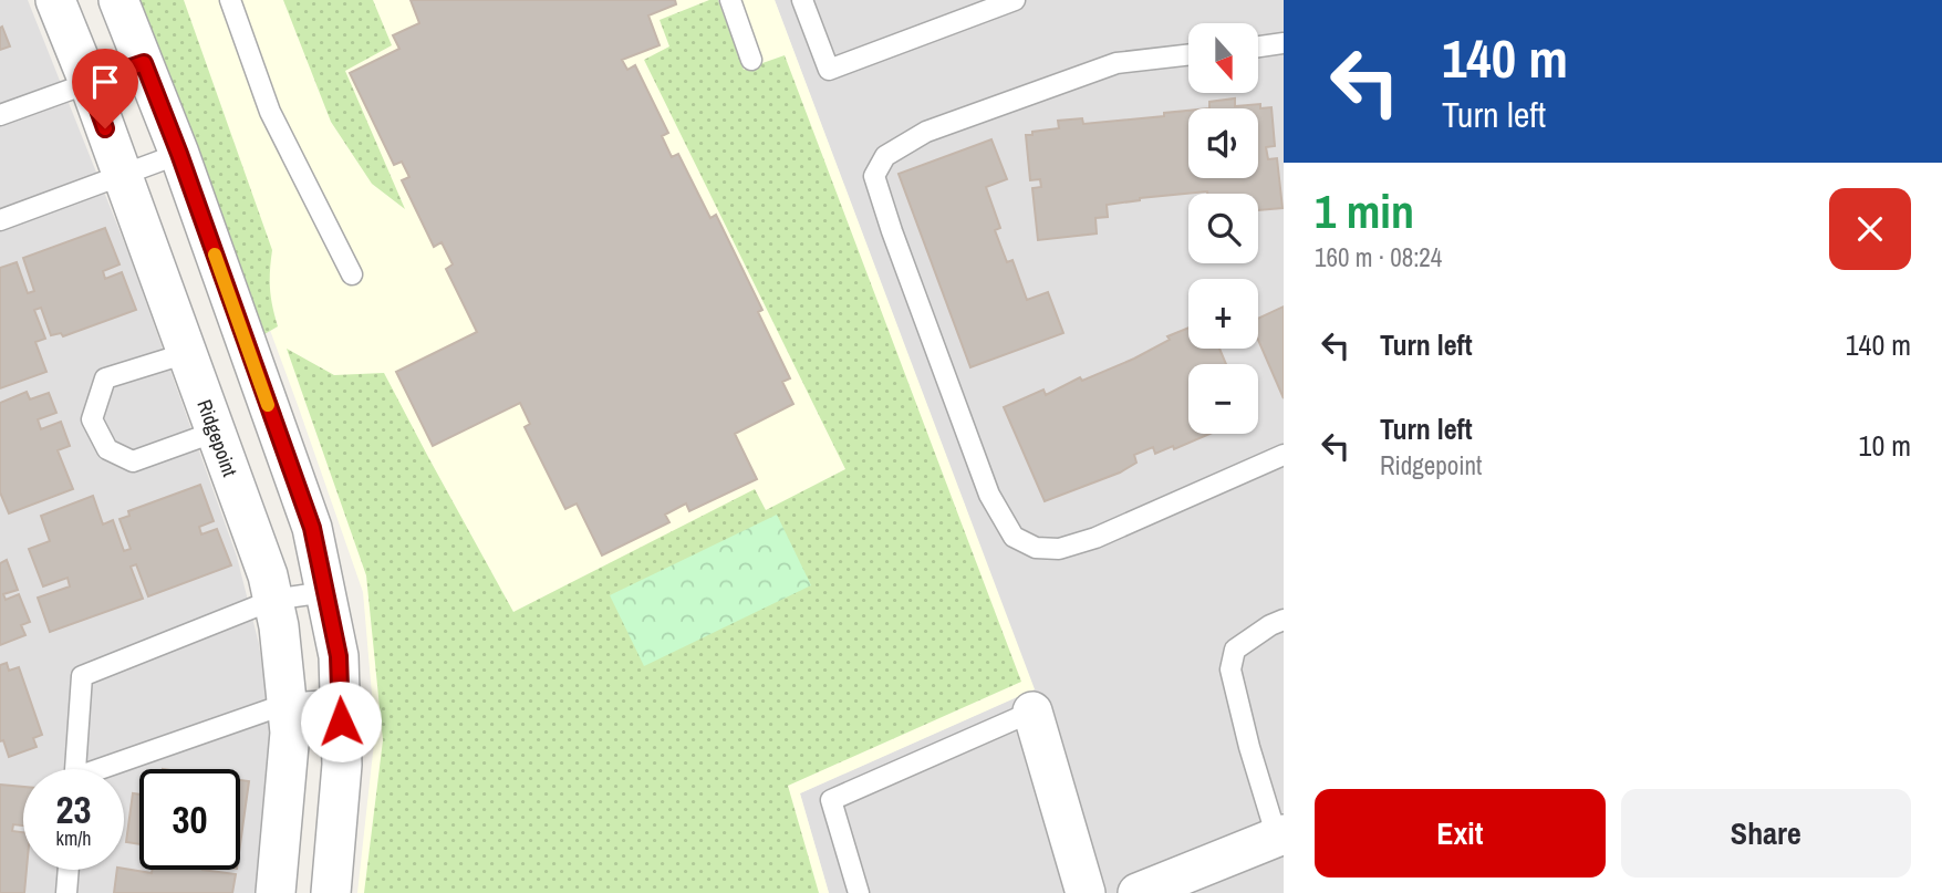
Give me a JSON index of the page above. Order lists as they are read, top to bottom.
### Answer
{
  "streets": {
    "street": ["Ridgepoint"]
  },
  "north": "bottom",
  "page": {
    "turn": ["140 m", "Turn left"],
    "map_buttons": ["+", "−"],
    "heading": ["1 min", "160 m · 08:24"],
    "list": [
      {
        "name": "Turn left",
        "value": "140 m"
      },
      {
        "name": "Turn left",
        "note": "Ridgepoint",
        "value": "10 m"
      }
    ],
    "speed": "23 km/h",
    "limit": "30",
    "buttons": ["Exit", "Share"]
  }
}
